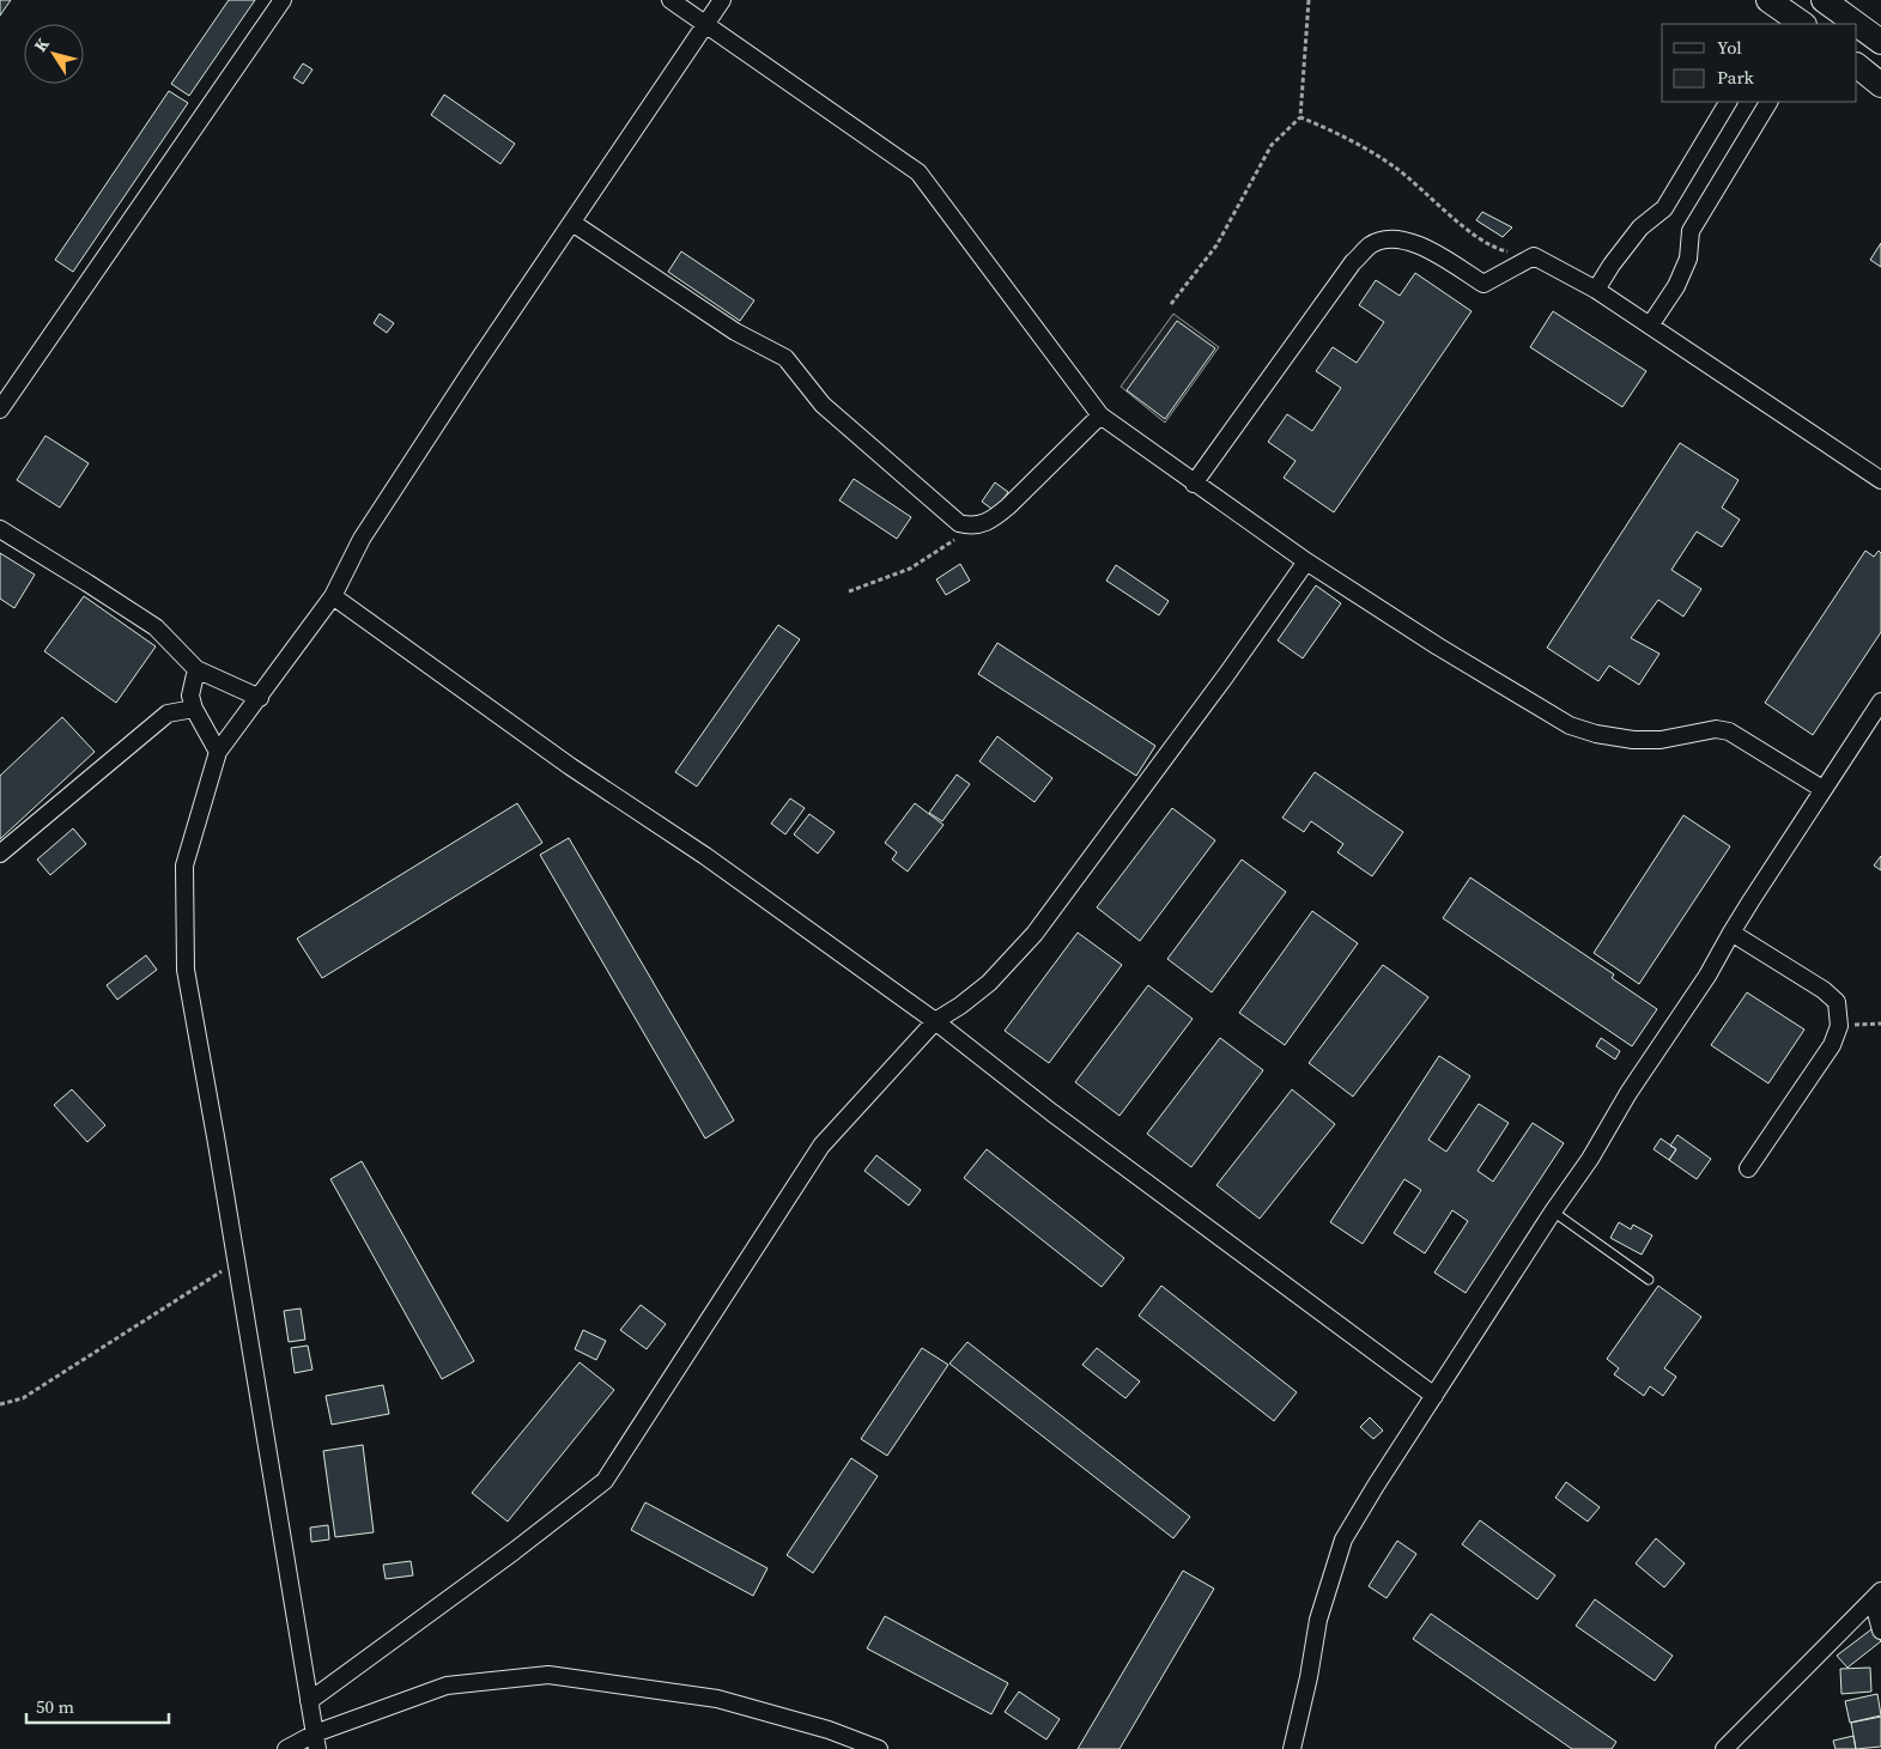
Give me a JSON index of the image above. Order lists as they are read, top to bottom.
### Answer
{
  "legend": ["Yol", "Park"],
  "scale_bar": "50 m",
  "north": "top left"
}
